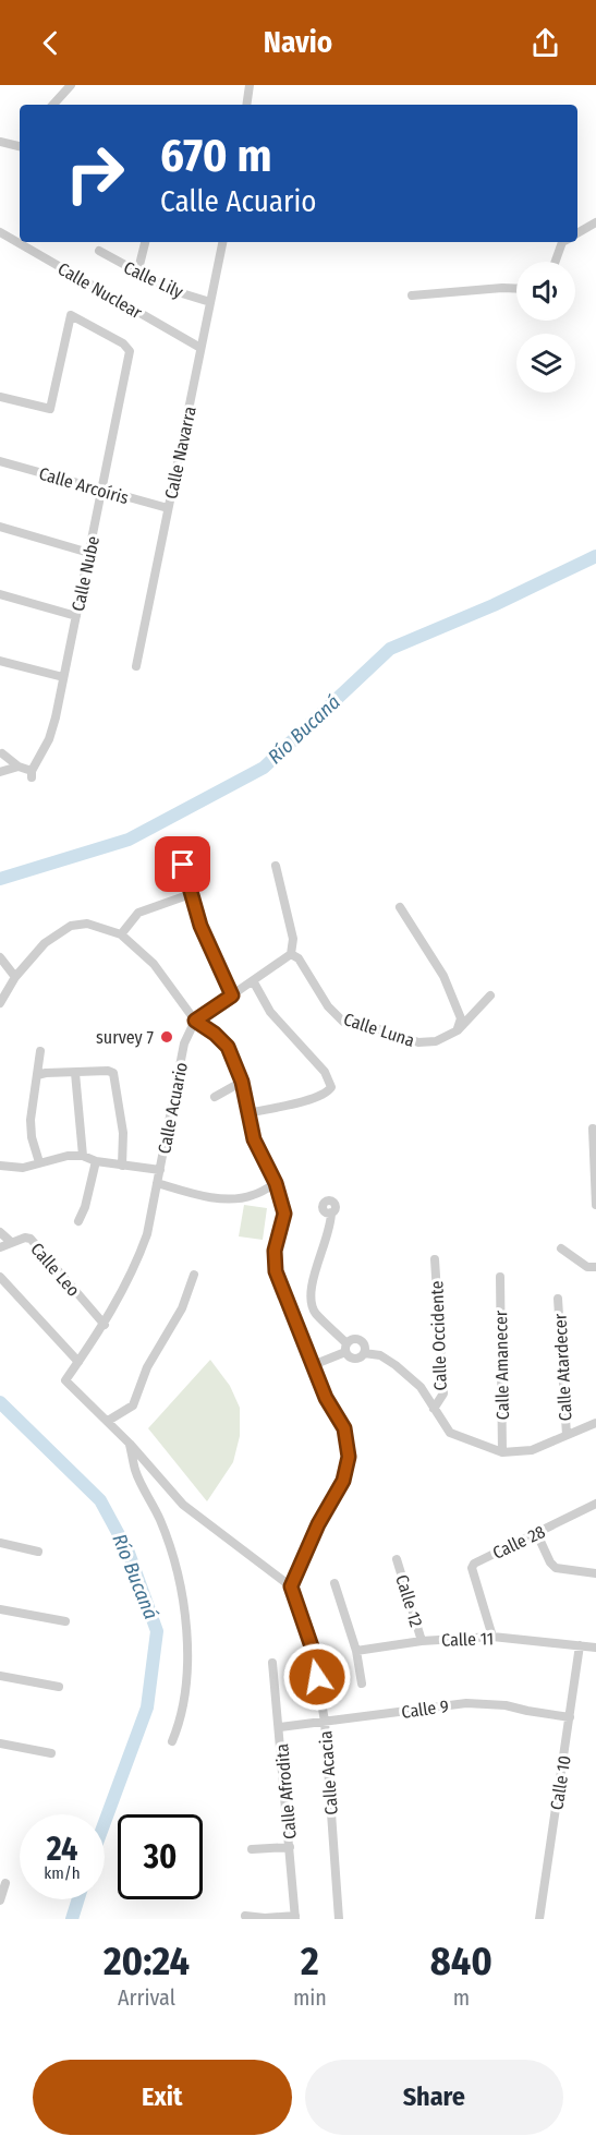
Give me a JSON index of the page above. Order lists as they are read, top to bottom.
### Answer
{
  "streets": {
    "street": [
      "Calle Lily",
      "Calle Nuclear",
      "Calle Navarra",
      "Calle Arcoíris",
      "Calle Nube",
      "Calle Luna",
      "Calle Acuario",
      "Calle Leo",
      "Calle Occidente",
      "Calle Amanecer",
      "Calle Atardecer",
      "Calle 28",
      "Calle 12",
      "Calle 11",
      "Calle 9",
      "Calle Acacia",
      "Calle 10",
      "Calle Afrodita"
    ]
  },
  "crossings": [
    ["Calle Lily", "Calle Navarra"],
    ["Calle Nuclear", "Calle Navarra"],
    ["Calle Navarra", "Calle Arcoíris"],
    ["Calle Arcoíris", "Calle Nube"],
    ["Calle Acuario", "Calle Leo"],
    ["Calle 28", "Calle 11"],
    ["Calle 12", "Calle 11"],
    ["Calle 11", "Calle 10"],
    ["Calle 9", "Calle Acacia"],
    ["Calle 9", "Calle 10"],
    ["Calle 9", "Calle Afrodita"]
  ],
  "water": ["Río Bucaná"],
  "places": ["survey 7"],
  "page": {
    "header": "Navio",
    "turn": ["670 m", "Calle Acuario"],
    "speed": "24 km/h",
    "limit": "30",
    "eta": [
      "20:24",
      "Arrival",
      "2",
      "min",
      "840",
      "m"
    ],
    "buttons": ["Exit", "Share"]
  }
}
